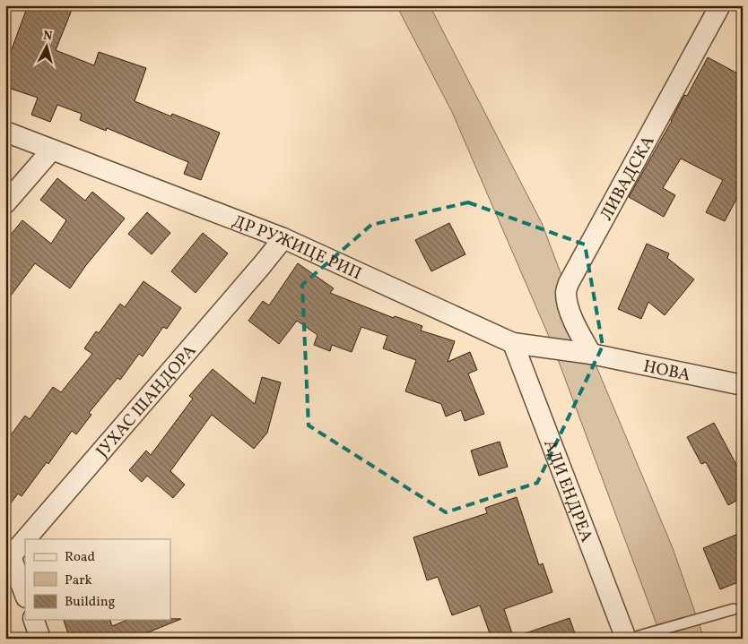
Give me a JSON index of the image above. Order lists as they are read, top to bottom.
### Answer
{
  "streets": {
    "street": [
      "ЛИВАДСКА",
      "ДР РУЖИЦЕ РИП",
      "НОВА",
      "ЈУХАС ШАНДОРА",
      "АДИ ЕНДРЕА"
    ]
  },
  "crossings": [
    ["ЛИВАДСКА", "ДР РУЖИЦЕ РИП"],
    ["ЛИВАДСКА", "НОВА"],
    ["ДР РУЖИЦЕ РИП", "НОВА"],
    ["ДР РУЖИЦЕ РИП", "ЈУХАС ШАНДОРА"],
    ["ДР РУЖИЦЕ РИП", "АДИ ЕНДРЕА"]
  ],
  "legend": ["Road", "Park", "Building"],
  "north": "top"
}
